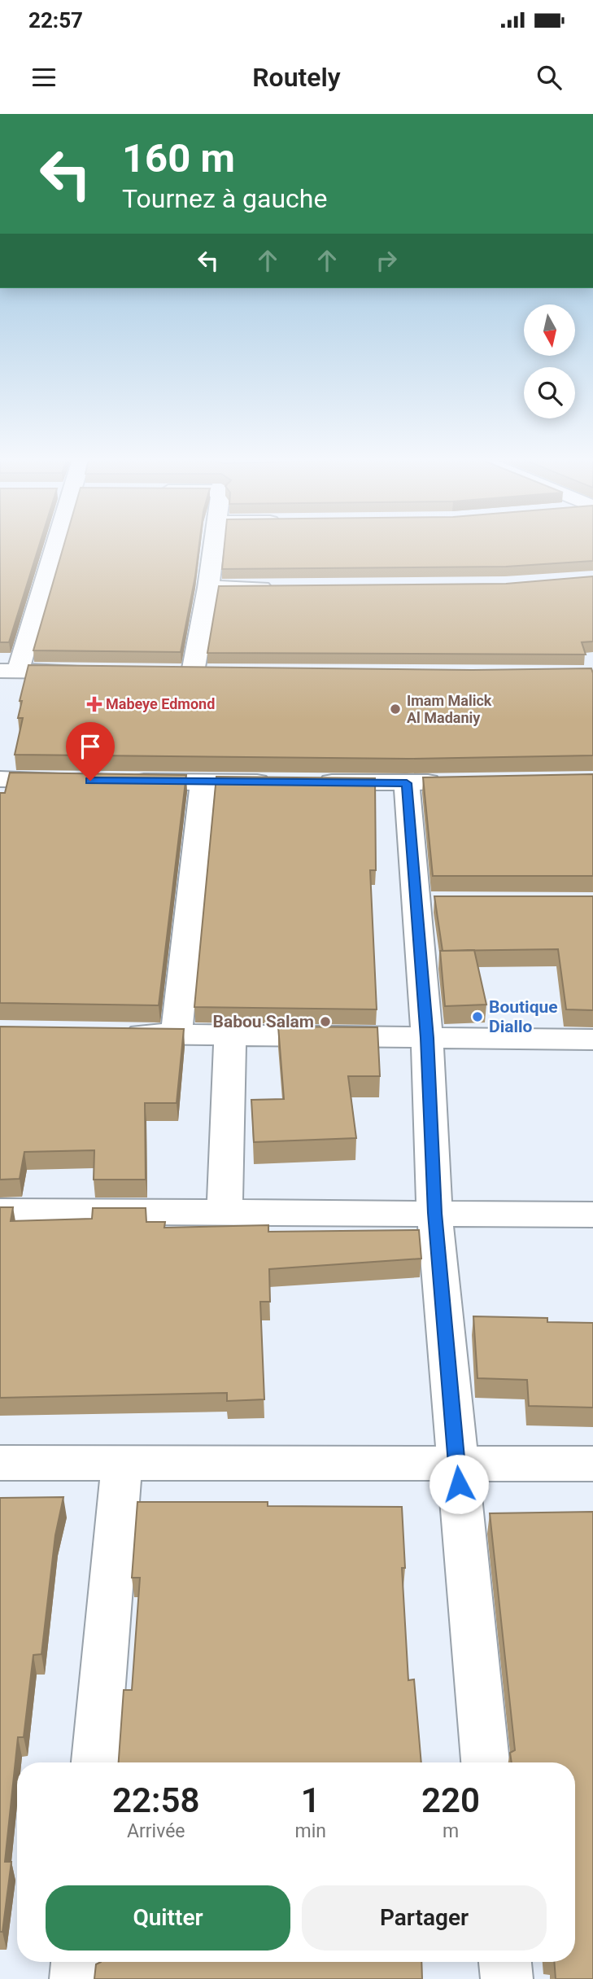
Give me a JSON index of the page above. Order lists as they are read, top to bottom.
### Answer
{
  "places": {
    "health": ["Mabeye Edmond"],
    "other": ["Imam Malick Al Madaniy", "Boutique Diallo", "Babou Salam"]
  },
  "north": "bottom",
  "page": {
    "status": "22:57",
    "header": "Routely",
    "turn": ["160 m", "Tournez à gauche"],
    "eta": [
      "22:58",
      "Arrivée",
      "1",
      "min",
      "220",
      "m"
    ],
    "buttons": ["Quitter", "Partager"]
  }
}
